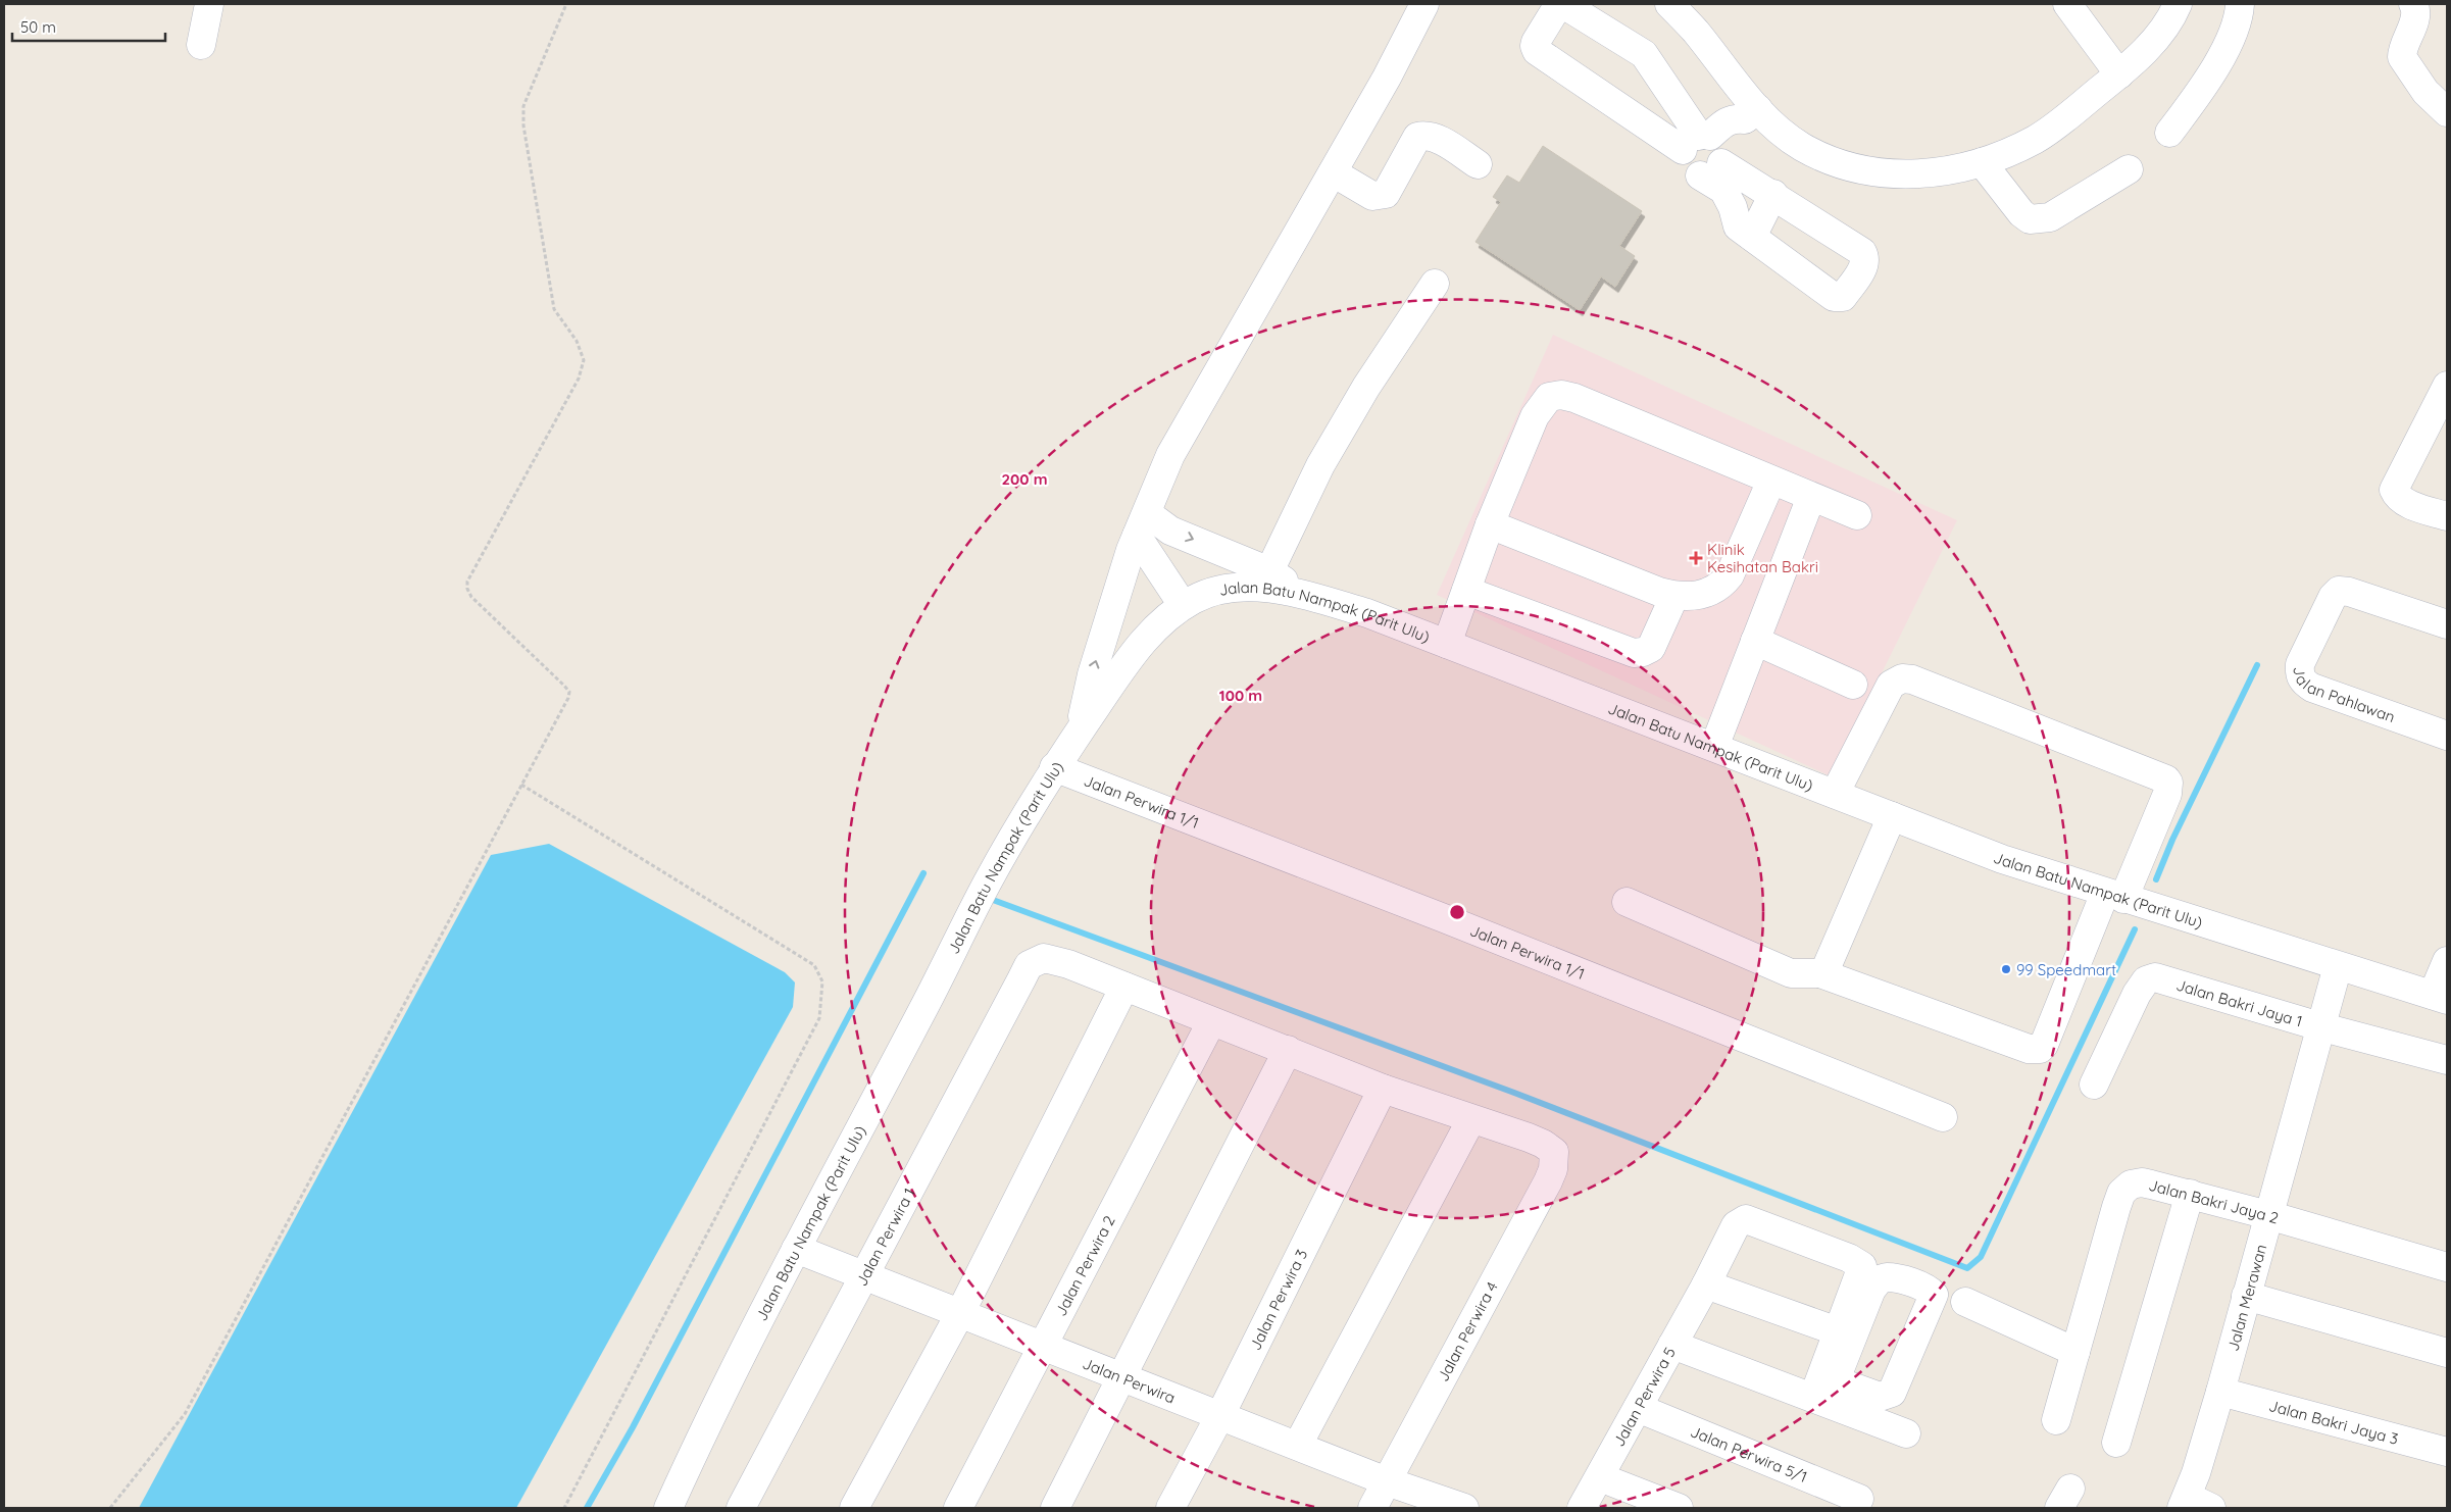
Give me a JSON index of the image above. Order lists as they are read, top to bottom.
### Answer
{
  "streets": {
    "street": [
      "Jalan Batu Nampak (Parit Ulu)",
      "Jalan Pahlawan",
      "Jalan Perwira 1/1",
      "Jalan Bakri Jaya 1",
      "Jalan Bakri Jaya 2",
      "Jalan Perwira 1",
      "Jalan Perwira 2",
      "Jalan Merawan",
      "Jalan Perwira 3",
      "Jalan Perwira 4",
      "Jalan Perwira",
      "Jalan Perwira 5",
      "Jalan Bakri Jaya 3",
      "Jalan Perwira 5/1"
    ]
  },
  "crossings": [
    ["Jalan Batu Nampak (Parit Ulu)", "Jalan Perwira 1/1"],
    ["Jalan Batu Nampak (Parit Ulu)", "Jalan Merawan"],
    ["Jalan Batu Nampak (Parit Ulu)", "Jalan Perwira"],
    ["Jalan Bakri Jaya 1", "Jalan Merawan"],
    ["Jalan Bakri Jaya 2", "Jalan Merawan"],
    ["Jalan Perwira 1", "Jalan Perwira"],
    ["Jalan Perwira 2", "Jalan Perwira"],
    ["Jalan Merawan", "Jalan Bakri Jaya 3"],
    ["Jalan Perwira 3", "Jalan Perwira"],
    ["Jalan Perwira 4", "Jalan Perwira"],
    ["Jalan Perwira 5", "Jalan Perwira 5/1"]
  ],
  "places": {
    "health": ["Klinik Kesihatan Bakri"],
    "other": ["99 Speedmart"]
  },
  "scale_bar": "50 m",
  "rings": ["200 m", "100 m"]
}
